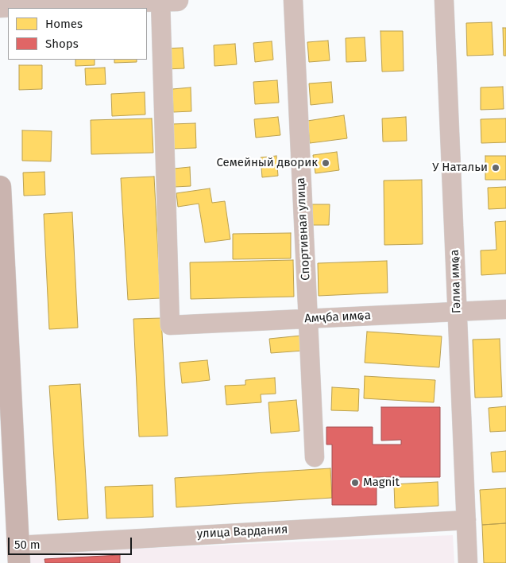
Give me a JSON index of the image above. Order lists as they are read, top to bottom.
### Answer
{
  "streets": {
    "street": [
      "Спортивная улица",
      "Гәлиа имҩа",
      "Амҷба имҩа",
      "улица Вардания"
    ]
  },
  "crossings": [
    ["Спортивная улица", "Амҷба имҩа"],
    ["Гәлиа имҩа", "Амҷба имҩа"],
    ["Гәлиа имҩа", "улица Вардания"]
  ],
  "places": ["Семейный дворик", "У Натальи", "Magnit"],
  "legend": ["Homes", "Shops"],
  "scale_bar": "50 m"
}
